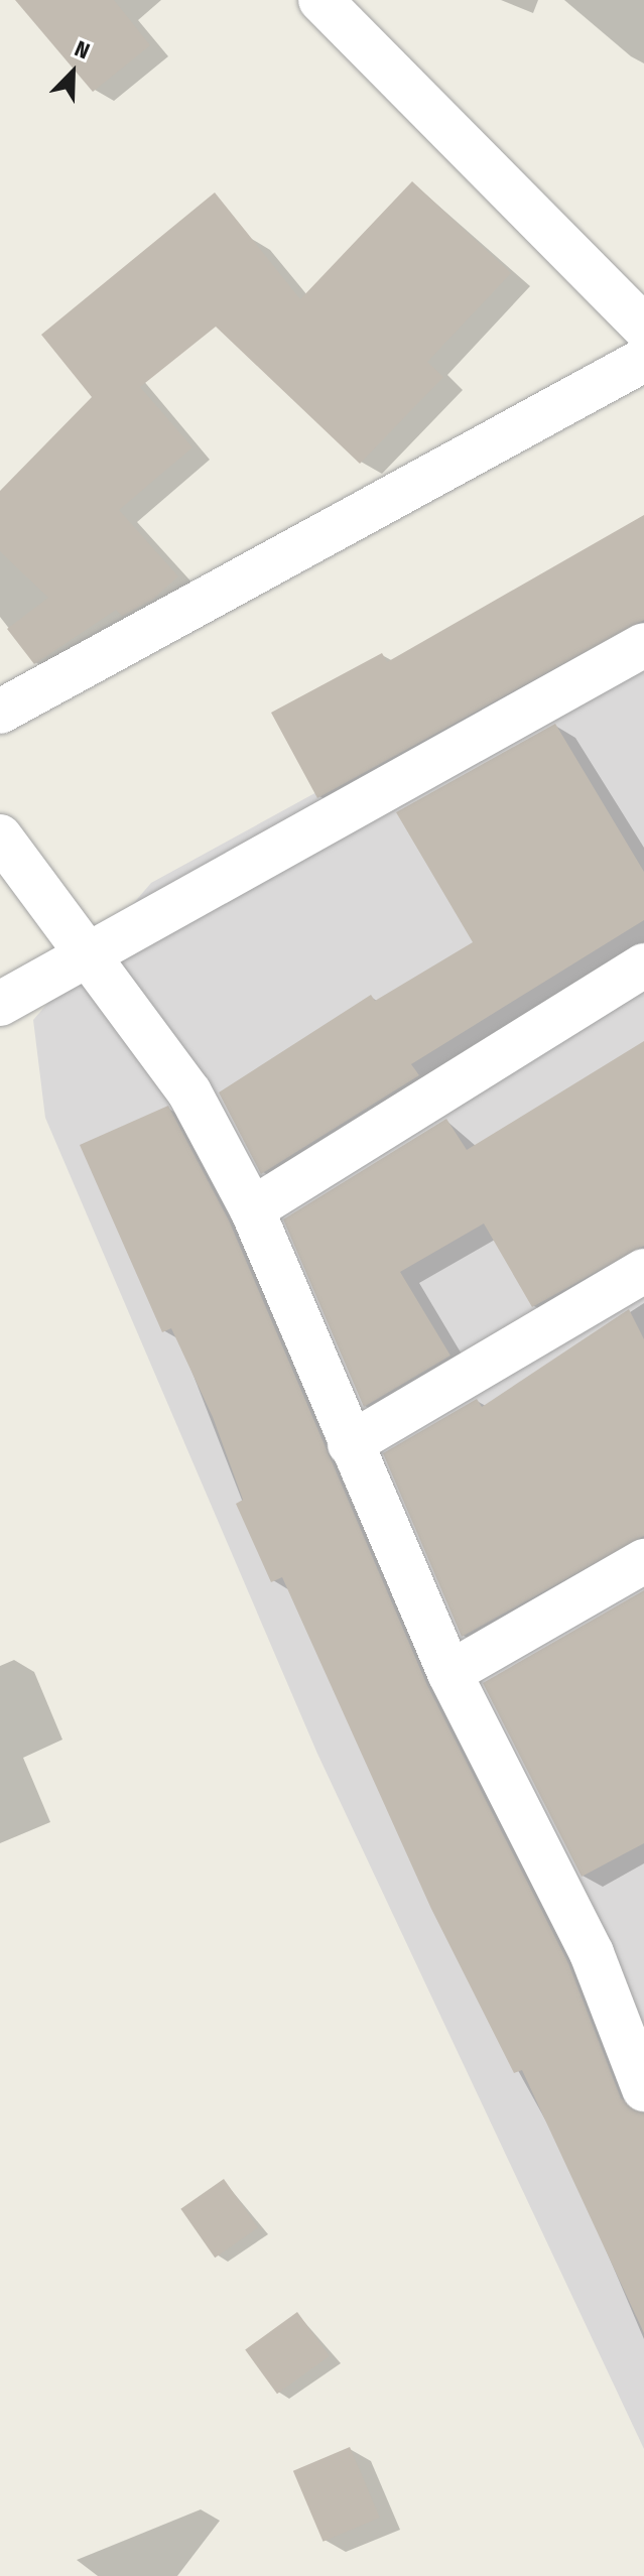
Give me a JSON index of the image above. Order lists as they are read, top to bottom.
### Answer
{
  "north": "top right"
}
